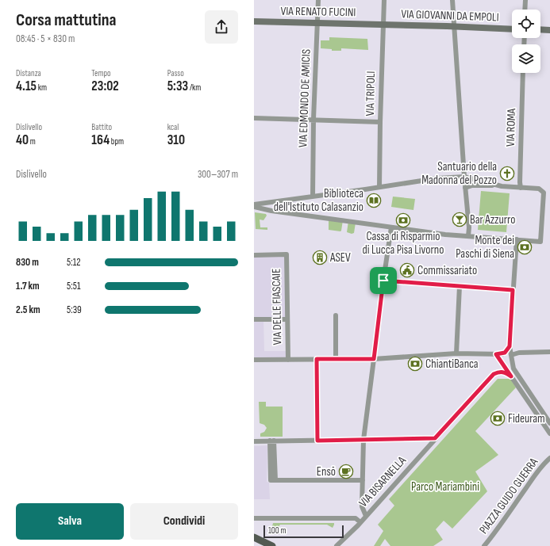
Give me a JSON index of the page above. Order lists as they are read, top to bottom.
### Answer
{
  "streets": {
    "main road": ["VIA RENATO FUCINI", "VIA GIOVANNI DA EMPOLI"],
    "street": [
      "VIA TRIPOLI",
      "VIA EDMONDO DE AMICIS",
      "VIA ROMA",
      "VIA DELLE FIASCAIE",
      "VIA BISARNELLA",
      "PIAZZA GUIDO GUERRA"
    ]
  },
  "crossings": [
    ["VIA RENATO FUCINI", "VIA GIOVANNI DA EMPOLI"],
    ["VIA RENATO FUCINI", "VIA TRIPOLI"],
    ["VIA RENATO FUCINI", "VIA EDMONDO DE AMICIS"],
    ["VIA GIOVANNI DA EMPOLI", "VIA TRIPOLI"]
  ],
  "parks": ["Parco Mariambini"],
  "places": {
    "church": ["Santuario della Madonna del Pozzo"],
    "library": ["Biblioteca dell'Istituto Calasanzio"],
    "bar": ["Bar Azzurro"],
    "bank": [
      "Cassa di Risparmio di Lucca Pisa Livorno",
      "Monte dei Paschi di Siena",
      "ChiantiBanca",
      "Fideuram"
    ],
    "building": ["ASEV"],
    "public building": ["Commissariato"],
    "cafe": ["Ensō"]
  },
  "scale_bar": "100 m",
  "page": {
    "heading": ["Corsa mattutina", "08:45 · 5 × 830 m"],
    "stats": [
      ["Distanza", "4.15 km"],
      ["Tempo", "23:02"],
      ["Passo", "5:33 /km"],
      ["Dislivello", "40 m"],
      ["Battito", "164 bpm"],
      ["kcal", "310"]
    ],
    "chart": ["Dislivello", "300–307 m"],
    "list": [
      {
        "name": "830 m",
        "note": "5:12"
      },
      {
        "name": "1.7 km",
        "note": "5:51"
      },
      {
        "name": "2.5 km",
        "note": "5:39"
      }
    ],
    "buttons": ["Salva", "Condividi"],
    "scale": "100 m"
  }
}
